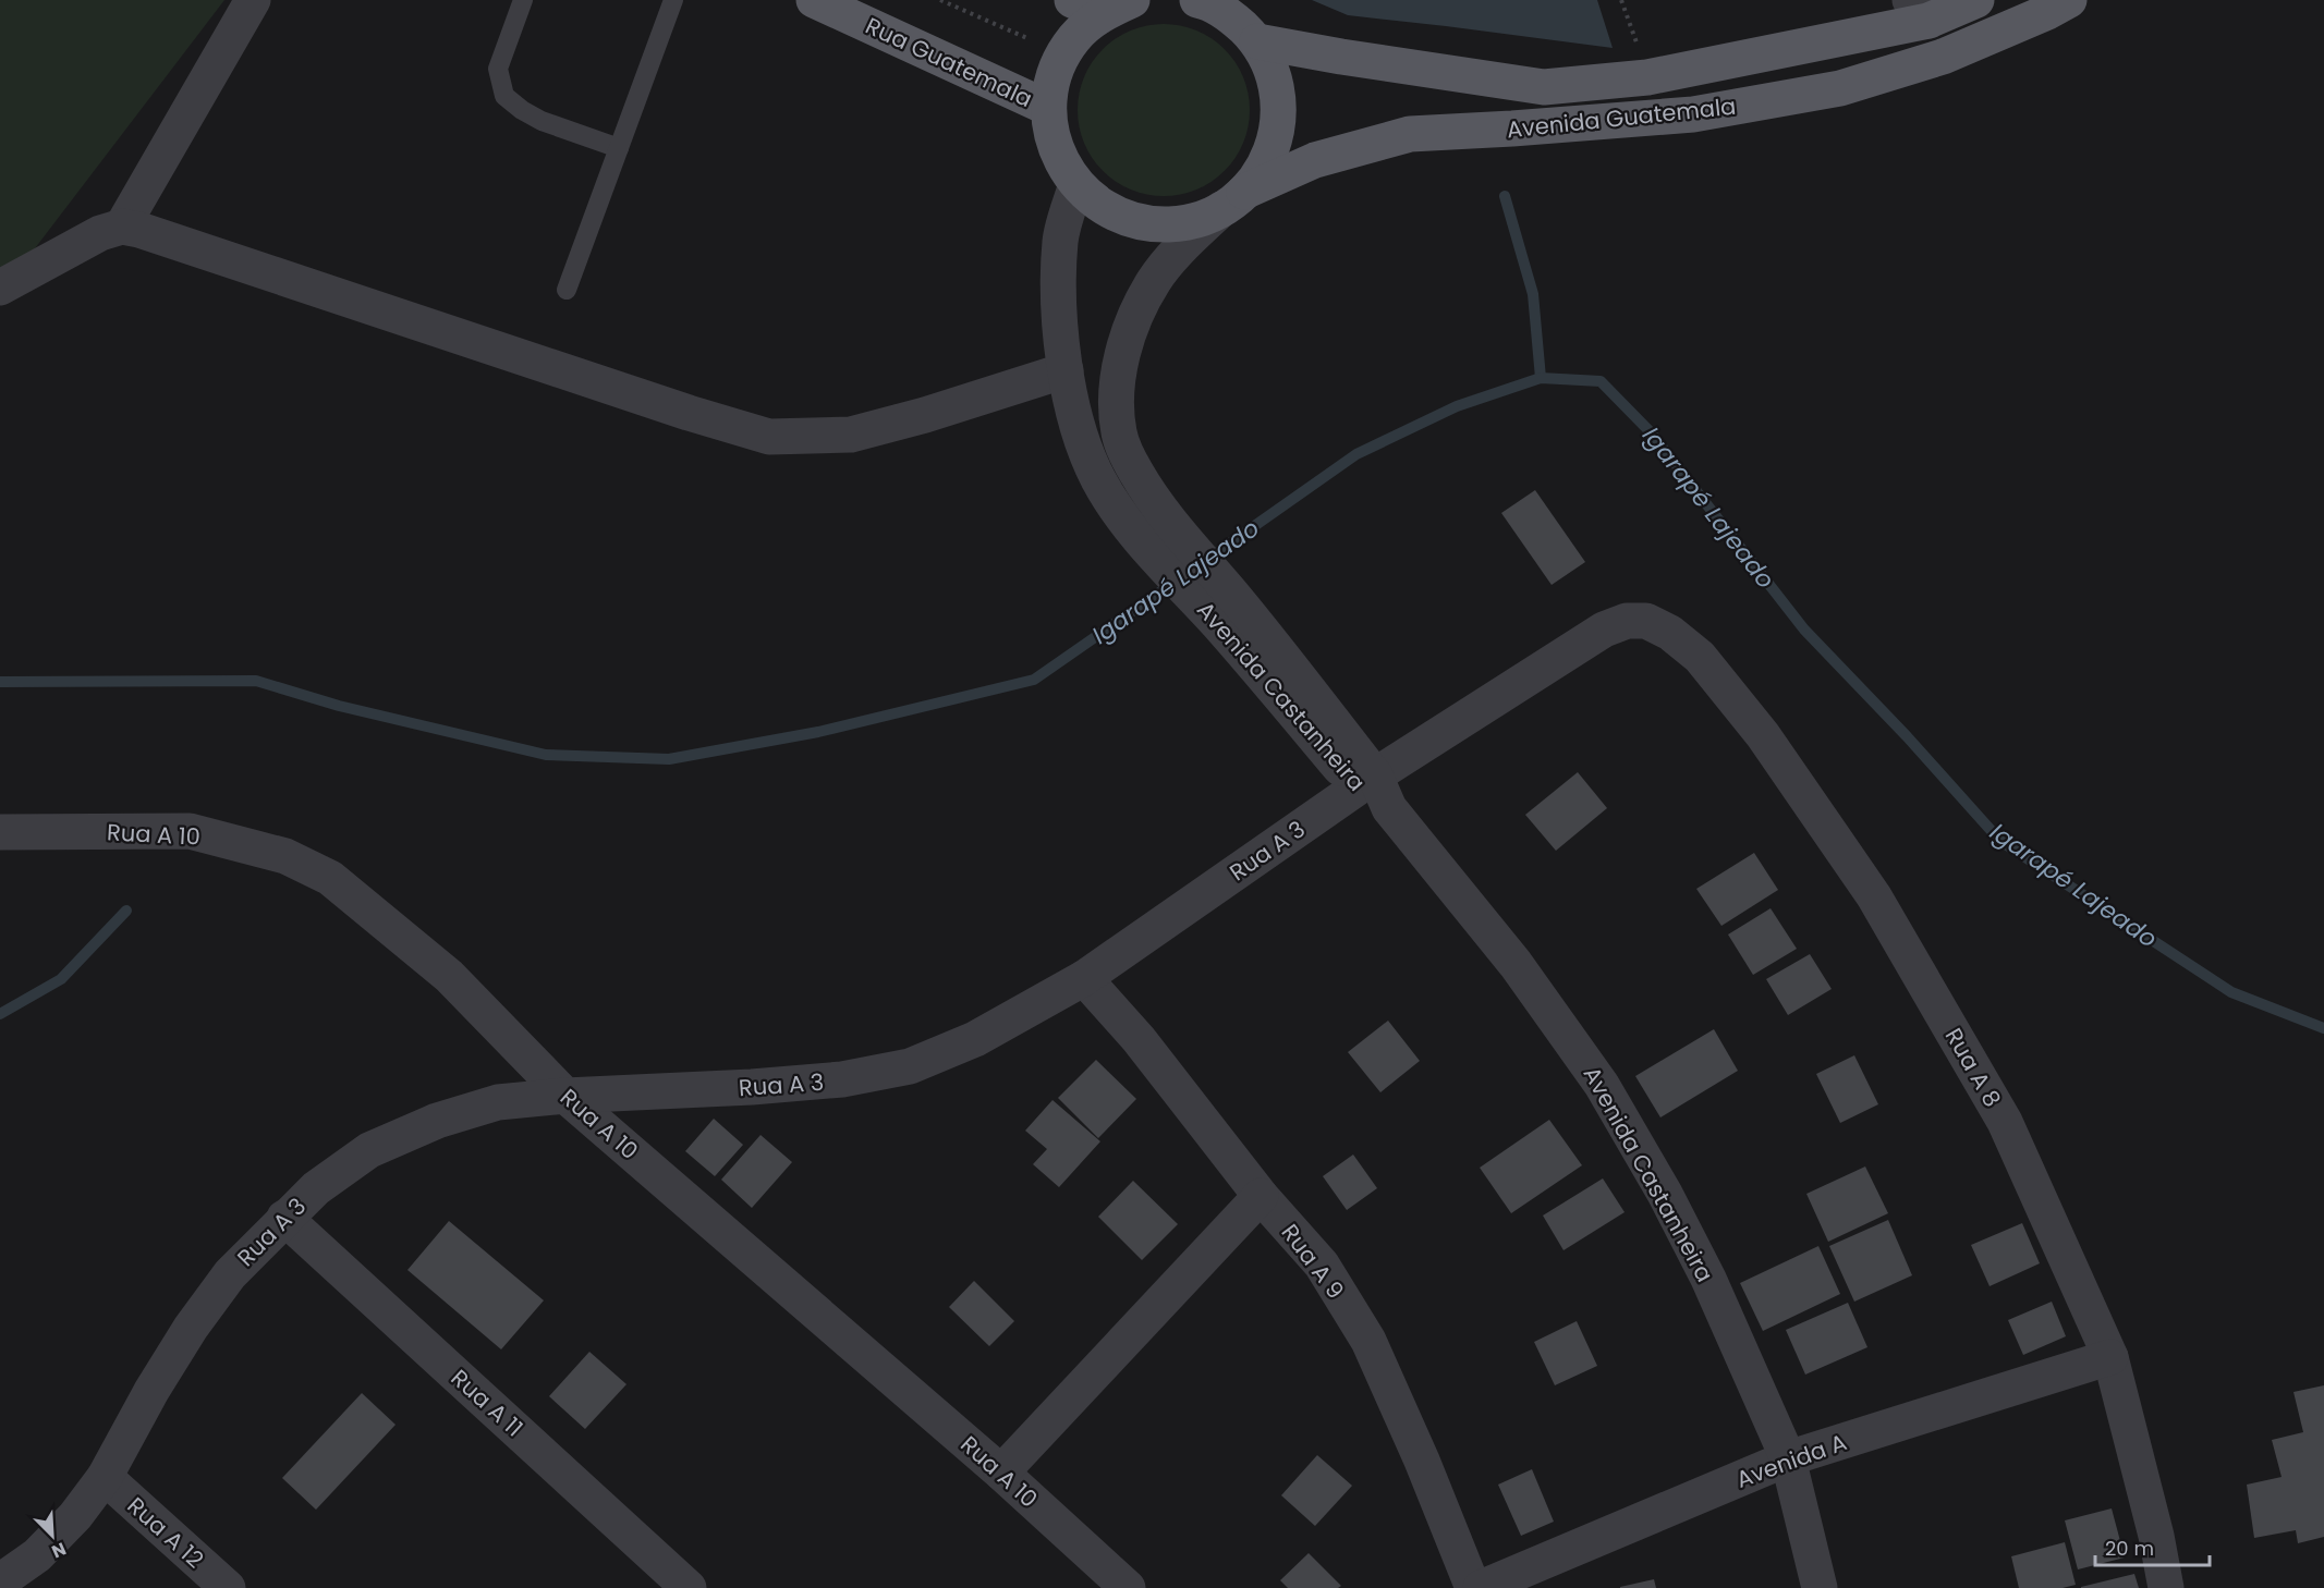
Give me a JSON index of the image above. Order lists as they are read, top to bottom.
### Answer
{
  "streets": {
    "main road": ["Rua Guatemala", "Avenida Guatemala"],
    "street": [
      "Avenida Castanheira",
      "Rua A 10",
      "Rua A 3",
      "Rua A 8",
      "Rua A 9",
      "Rua A 11",
      "Avenida A",
      "Rua A 12"
    ]
  },
  "crossings": [
    ["Rua Guatemala", "Avenida Guatemala"],
    ["Avenida Guatemala", "Avenida Castanheira"],
    ["Avenida Castanheira", "Rua A 3"],
    ["Avenida Castanheira", "Avenida A"],
    ["Rua A 10", "Rua A 3"],
    ["Rua A 3", "Rua A 8"],
    ["Rua A 3", "Rua A 9"],
    ["Rua A 3", "Rua A 11"],
    ["Rua A 3", "Rua A 12"],
    ["Rua A 8", "Avenida A"]
  ],
  "water": ["Igarapé Lajeado"],
  "scale_bar": "20 m",
  "north": "bottom right"
}
